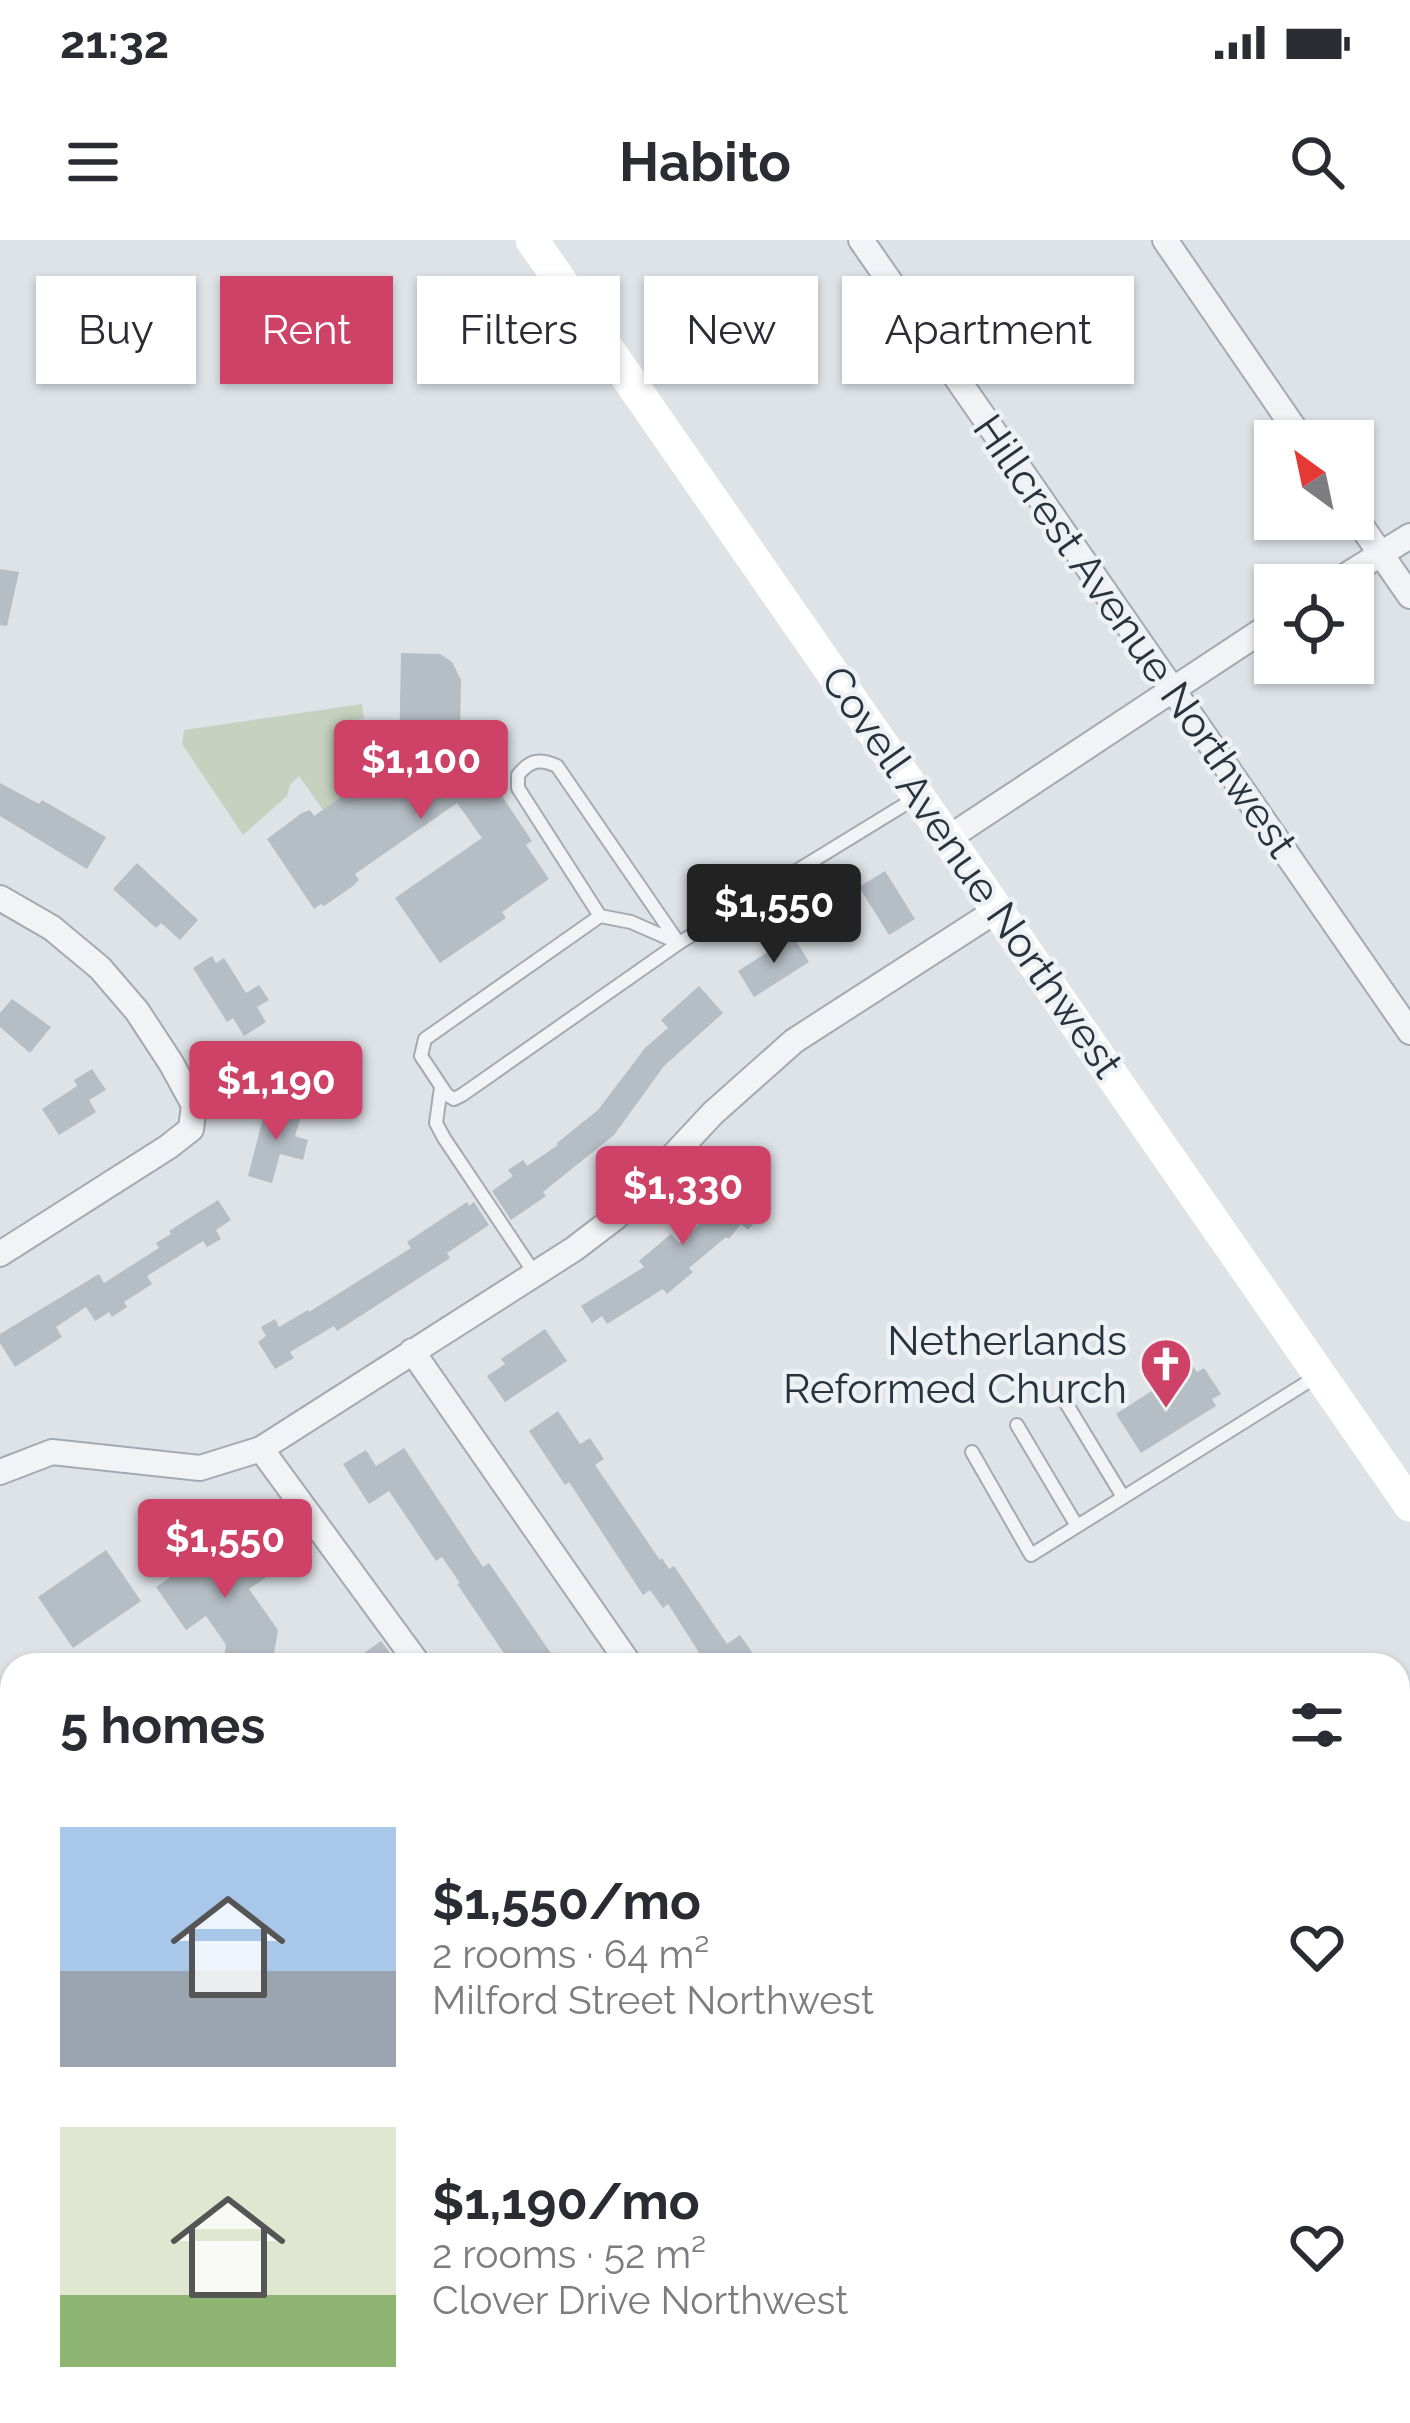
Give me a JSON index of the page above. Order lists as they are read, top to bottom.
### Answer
{
  "streets": {
    "street": ["Hillcrest Avenue Northwest", "Covell Avenue Northwest"]
  },
  "places": {
    "church": ["Netherlands Reformed Church"]
  },
  "north": "top left",
  "page": {
    "status": "21:32",
    "header": "Habito",
    "chip": [
      "Buy",
      "Rent",
      "Filters",
      "New",
      "Apartment"
    ],
    "price": [
      "$1,100",
      "$1,550",
      "$1,190",
      "$1,330",
      "$1,550"
    ],
    "heading": "5 homes",
    "list": [
      {
        "name": "$1,550/mo",
        "note": "2 rooms · 64 m² · Milford Street Northwest"
      },
      {
        "name": "$1,190/mo",
        "note": "2 rooms · 52 m² · Clover Drive Northwest"
      }
    ]
  }
}
